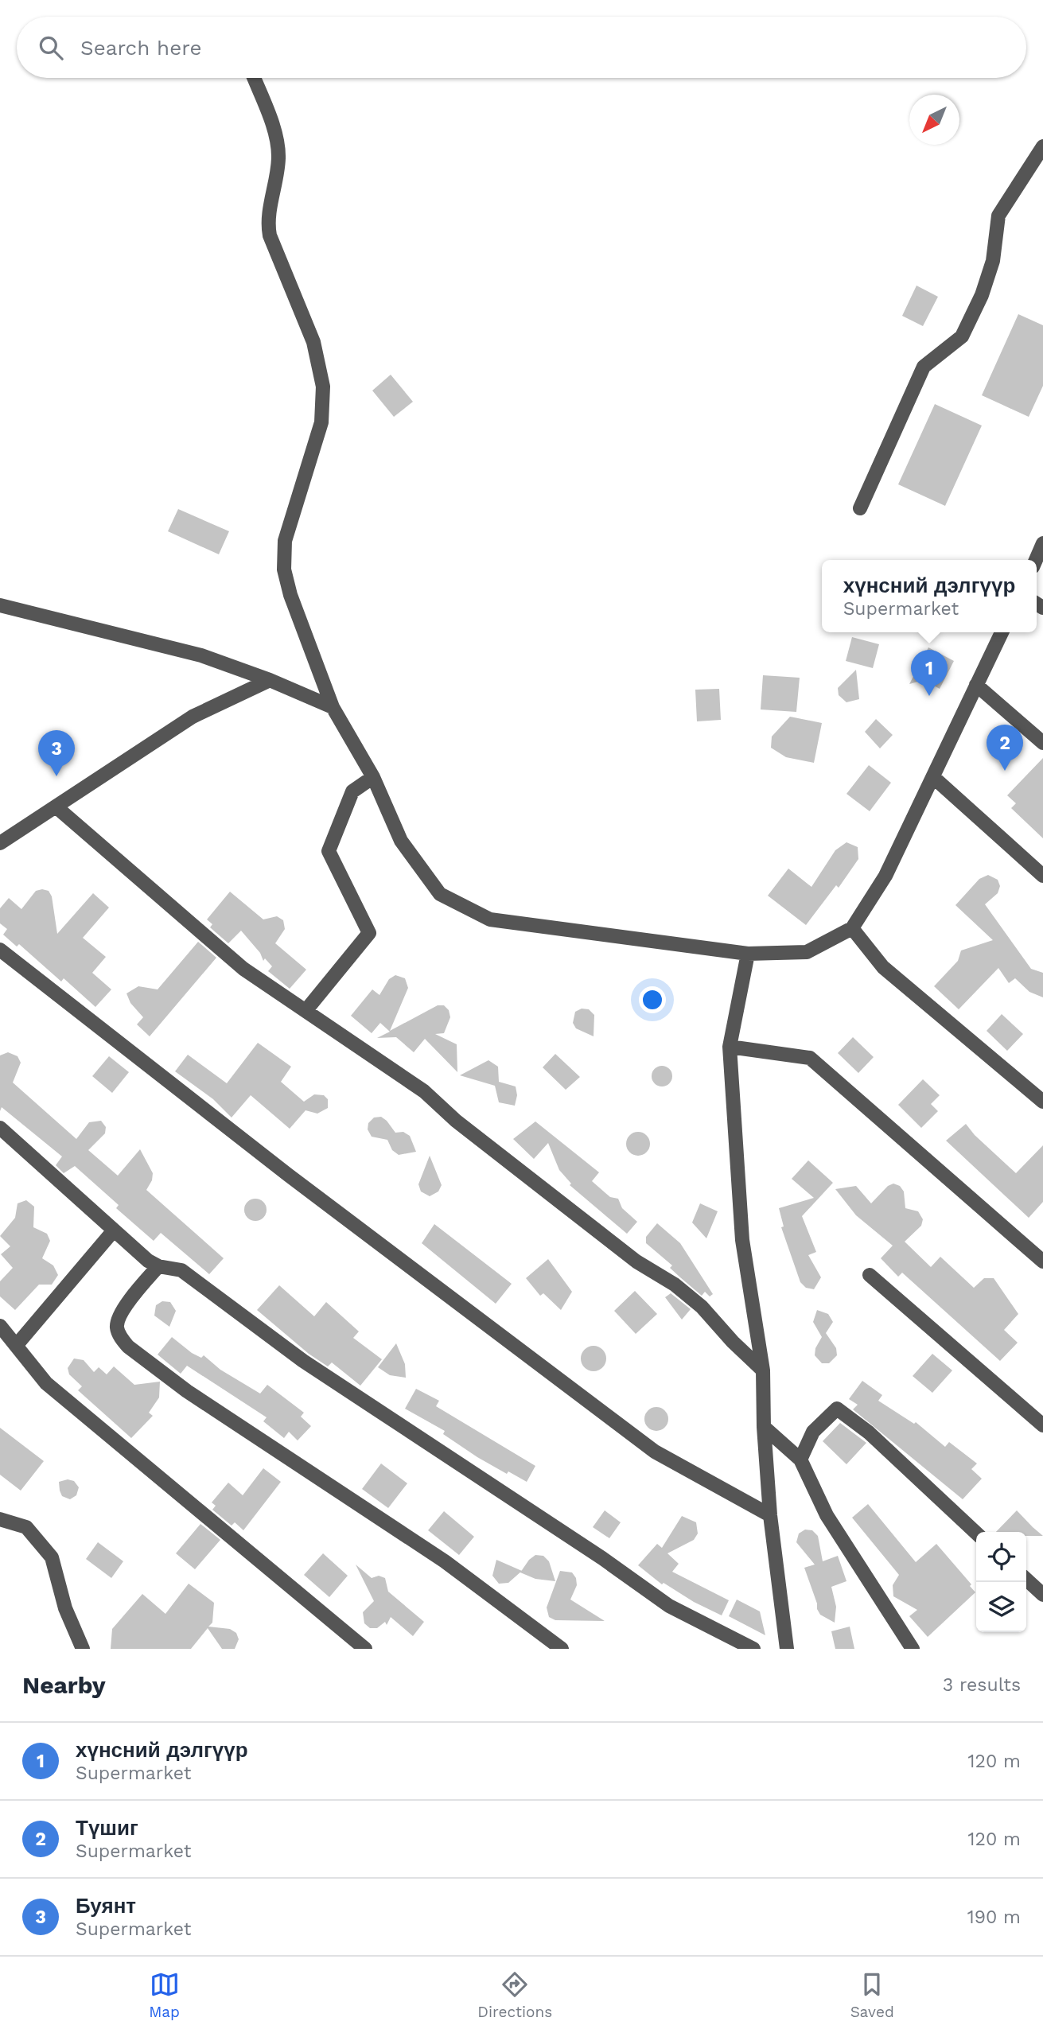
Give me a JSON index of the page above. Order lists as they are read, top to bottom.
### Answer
{
  "north": "bottom left",
  "page": {
    "search": "Search here",
    "popup": ["хүнсний дэлгүүр", "Supermarket"],
    "pins": ["1", "2", "3"],
    "heading": ["Nearby", "3 results"],
    "list": [
      {
        "mark": "1",
        "name": "хүнсний дэлгүүр",
        "note": "Supermarket",
        "value": "120 m"
      },
      {
        "mark": "2",
        "name": "Түшиг",
        "note": "Supermarket",
        "value": "120 m"
      },
      {
        "mark": "3",
        "name": "Буянт",
        "note": "Supermarket",
        "value": "190 m"
      }
    ],
    "nav": ["Map", "Directions", "Saved"]
  }
}
